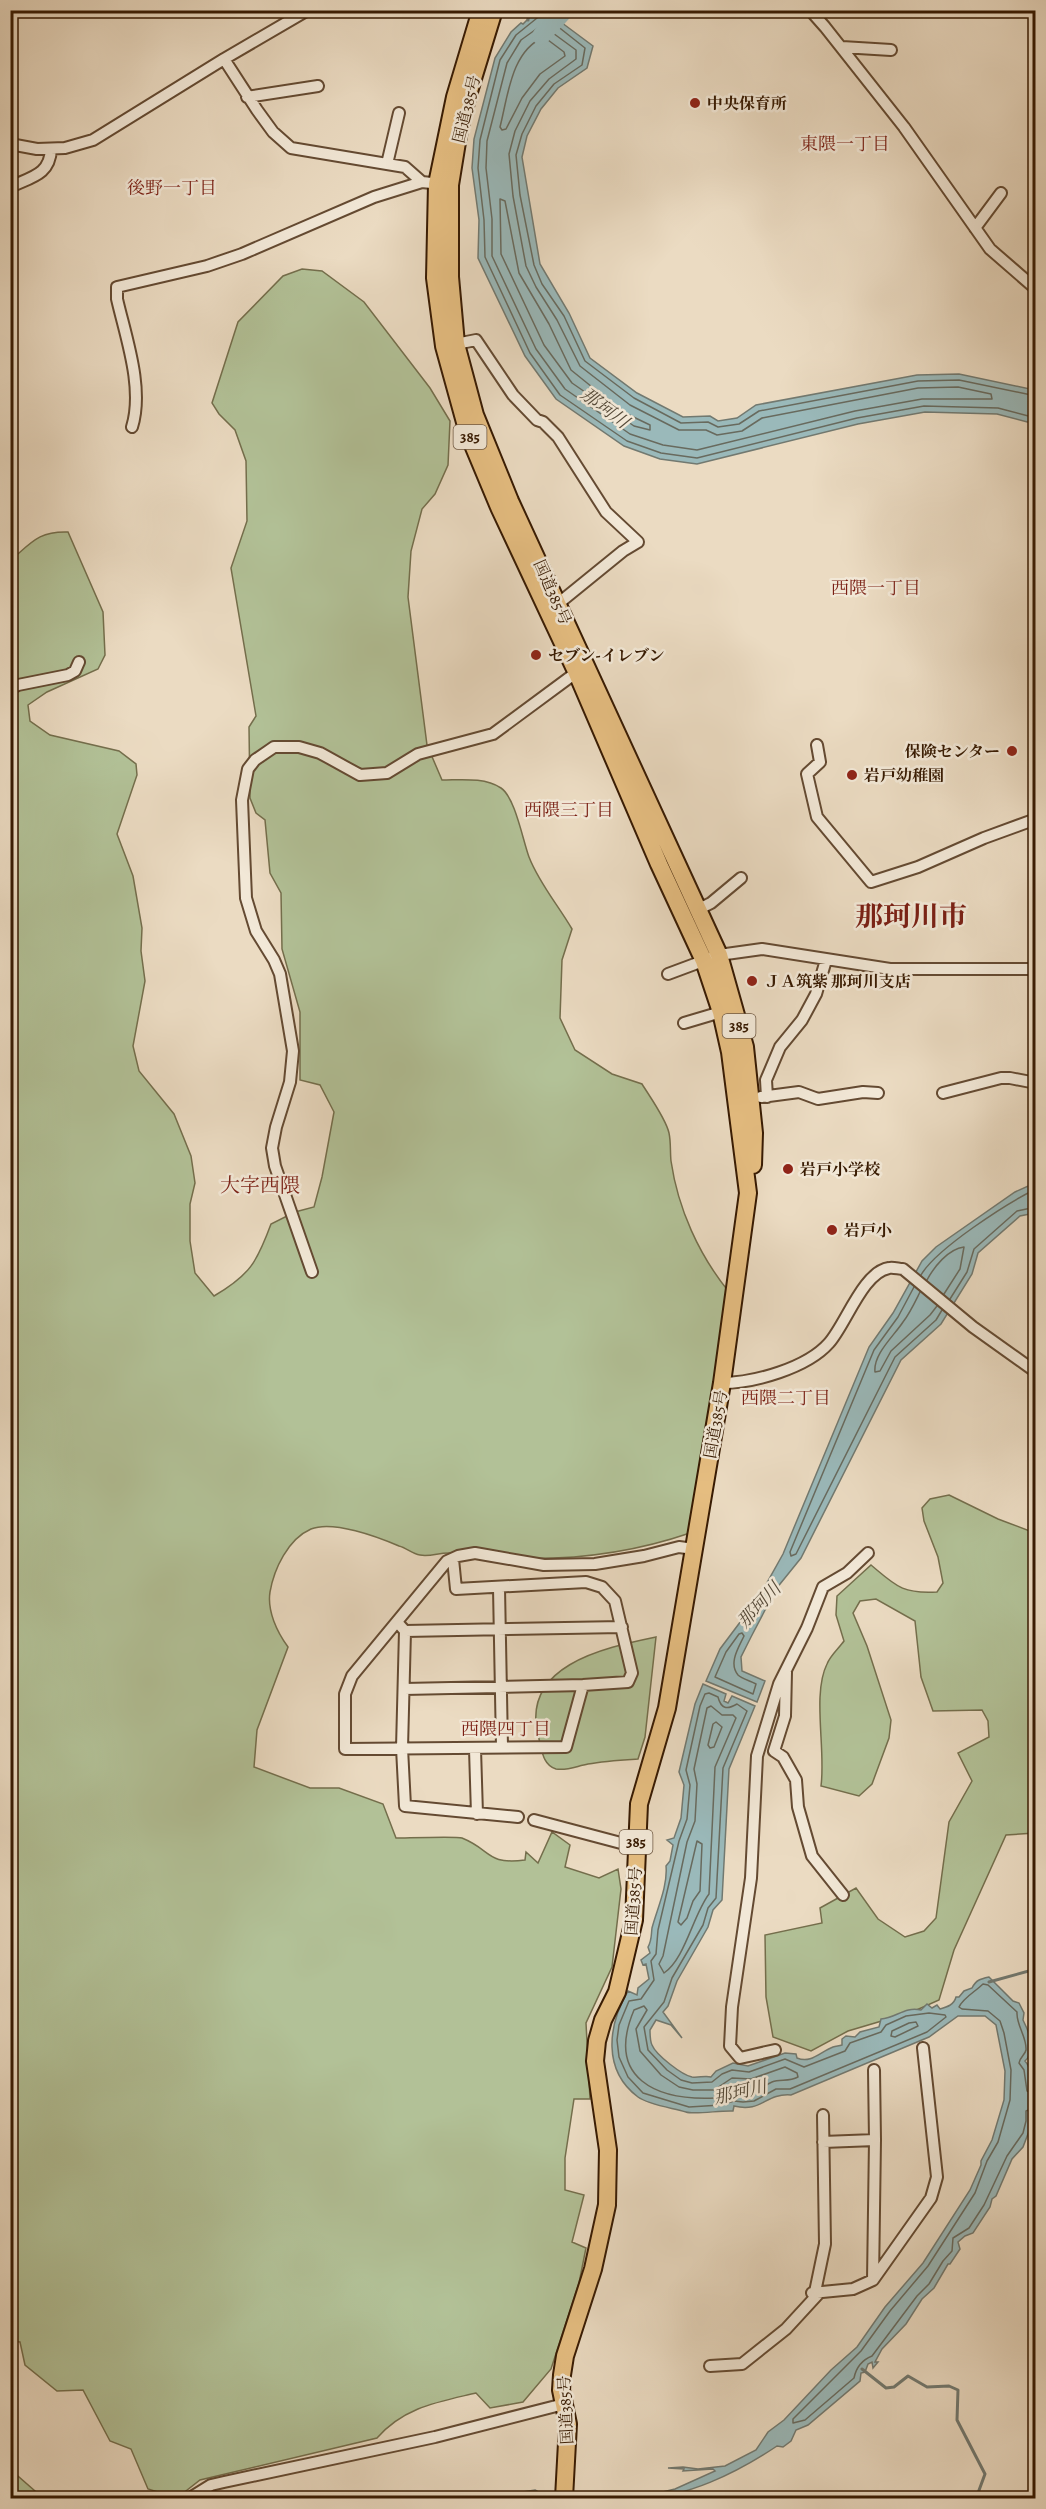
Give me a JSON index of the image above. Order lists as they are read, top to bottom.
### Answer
{
  "streets": {
    "highway": ["国道385号", "385"]
  },
  "districts": [
    "東隈一丁目",
    "後野一丁目",
    "西隈一丁目",
    "西隈三丁目",
    "那珂川市",
    "大字西隈",
    "西隈二丁目",
    "西隈四丁目"
  ],
  "water": ["那珂川"],
  "places": [
    "中央保育所",
    "セブン-イレブン",
    "保険センター",
    "岩戸幼稚園",
    "ＪＡ筑紫 那珂川支店",
    "岩戸小学校",
    "岩戸小"
  ]
}
